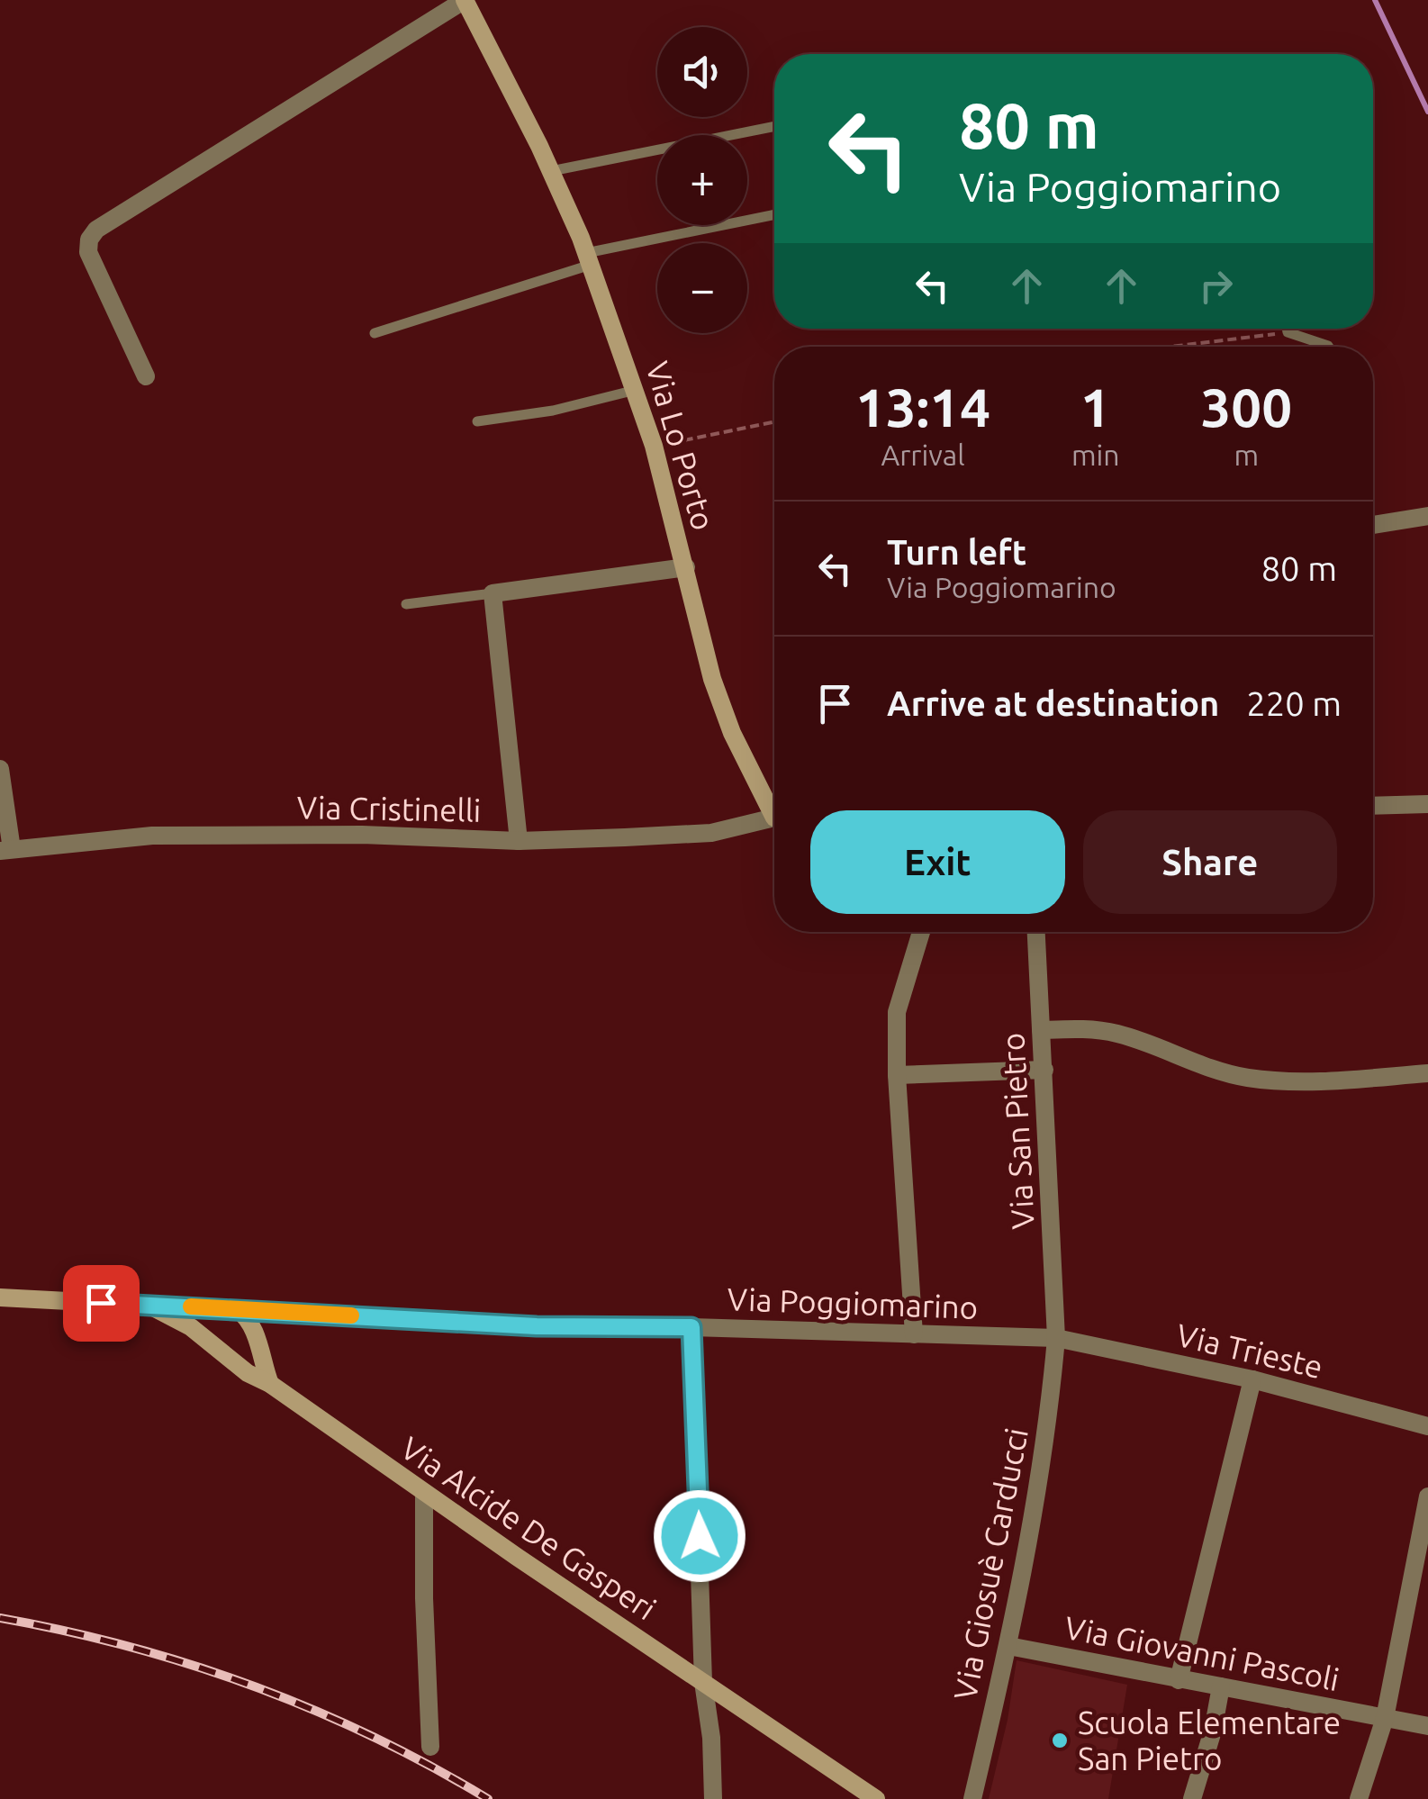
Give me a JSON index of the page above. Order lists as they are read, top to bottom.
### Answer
{
  "streets": {
    "main road": ["Via Lo Porto", "Via Poggiomarino", "Via Alcide De Gasperi"],
    "street": [
      "Via Cristinelli",
      "Via San Pietro",
      "Via Trieste",
      "Via Giosuè Carducci",
      "Via Giovanni Pascoli"
    ]
  },
  "crossings": [
    ["Via San Pietro", "Via Poggiomarino"],
    ["Via San Pietro", "Via Trieste"],
    ["Via San Pietro", "Via Giosuè Carducci"],
    ["Via Poggiomarino", "Via Trieste"],
    ["Via Poggiomarino", "Via Alcide De Gasperi"],
    ["Via Poggiomarino", "Via Giosuè Carducci"],
    ["Via Trieste", "Via Giosuè Carducci"],
    ["Via Giosuè Carducci", "Via Giovanni Pascoli"]
  ],
  "places": ["Scuola Elementare San Pietro"],
  "page": {
    "map_buttons": ["+", "−"],
    "turn": ["80 m", "Via Poggiomarino"],
    "eta": [
      "13:14",
      "Arrival",
      "1",
      "min",
      "300",
      "m"
    ],
    "list": [
      {
        "name": "Turn left",
        "note": "Via Poggiomarino",
        "value": "80 m"
      },
      {
        "name": "Arrive at destination",
        "value": "220 m"
      }
    ],
    "buttons": ["Exit", "Share"]
  }
}
